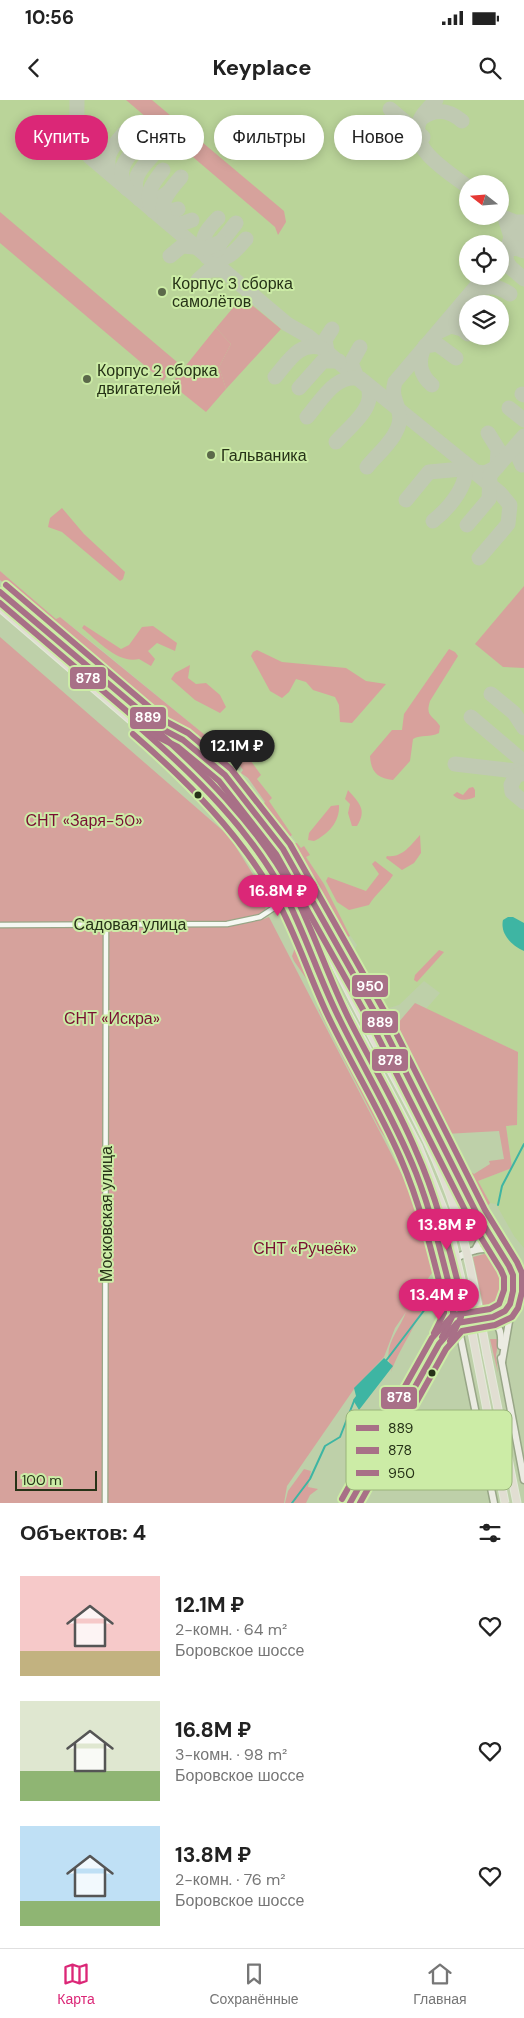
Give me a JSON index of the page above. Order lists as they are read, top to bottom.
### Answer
{
  "streets": {
    "street": ["Садовая улица", "Московская улица"]
  },
  "crossings": [
    ["Садовая улица", "Московская улица"]
  ],
  "parks": ["СНТ «Заря-50»", "СНТ «Искра»", "СНТ «Ручеёк»"],
  "places": ["Корпус 3 сборка самолётов", "Корпус 2 сборка двигателей", "Гальваника"],
  "lines": ["transit line 950", "transit line 889", "transit line 878"],
  "legend": ["889", "878", "950"],
  "scale_bar": "100 m",
  "north": "left",
  "page": {
    "status": "10:56",
    "header": "Keyplace",
    "chip": [
      "Купить",
      "Снять",
      "Фильтры",
      "Новое"
    ],
    "price": [
      "12.1M ₽",
      "16.8M ₽",
      "13.8M ₽",
      "13.4M ₽"
    ],
    "scale": "100 m",
    "heading": "Объектов: 4",
    "list": [
      {
        "name": "12.1M ₽",
        "note": "2-комн. · 64 m² · Боровское шоссе"
      },
      {
        "name": "16.8M ₽",
        "note": "3-комн. · 98 m² · Боровское шоссе"
      },
      {
        "name": "13.8M ₽",
        "note": "2-комн. · 76 m² · Боровское шоссе"
      }
    ],
    "tabs": ["Карта", "Сохранённые", "Главная"]
  }
}
